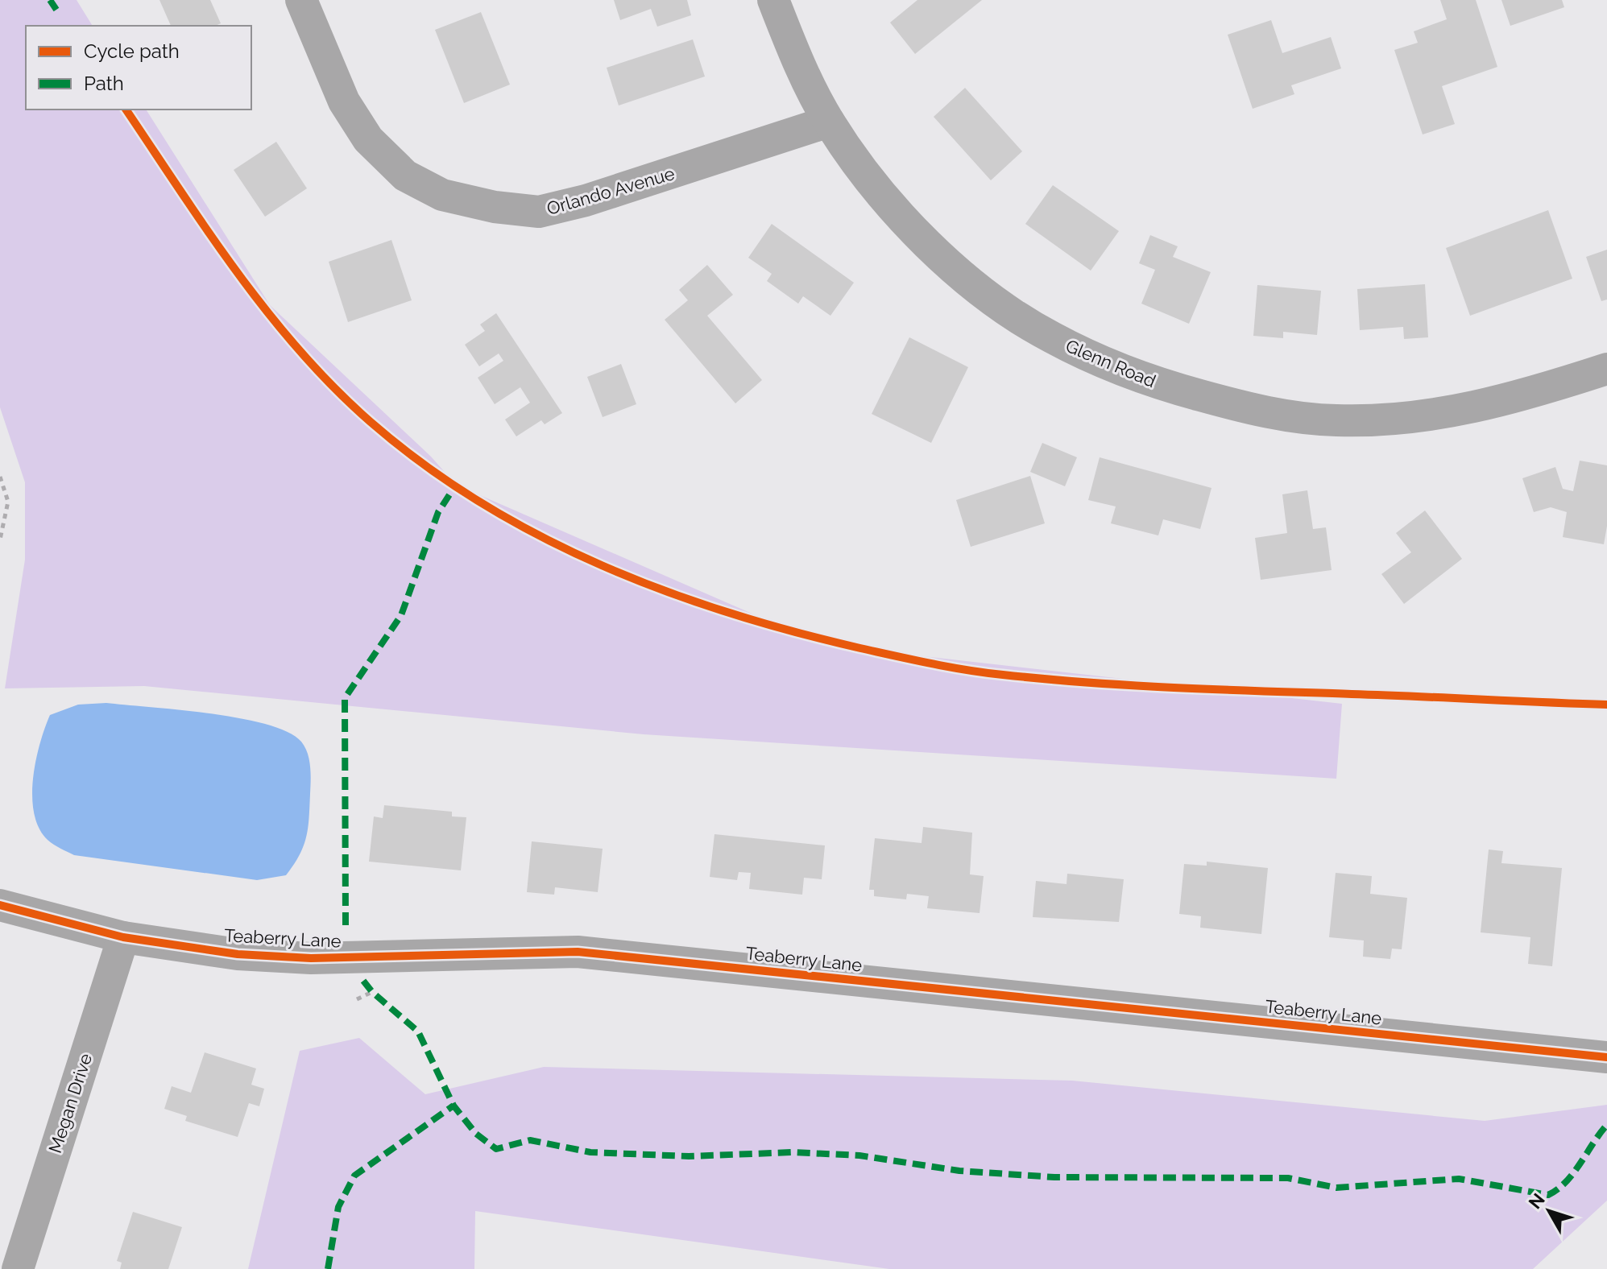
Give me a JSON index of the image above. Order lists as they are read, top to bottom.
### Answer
{
  "streets": {
    "street": [
      "Orlando Avenue",
      "Glenn Road",
      "Teaberry Lane",
      "Megan Drive"
    ]
  },
  "crossings": [
    ["Orlando Avenue", "Glenn Road"],
    ["Teaberry Lane", "Megan Drive"]
  ],
  "legend": ["Cycle path", "Path"],
  "north": "top left"
}
